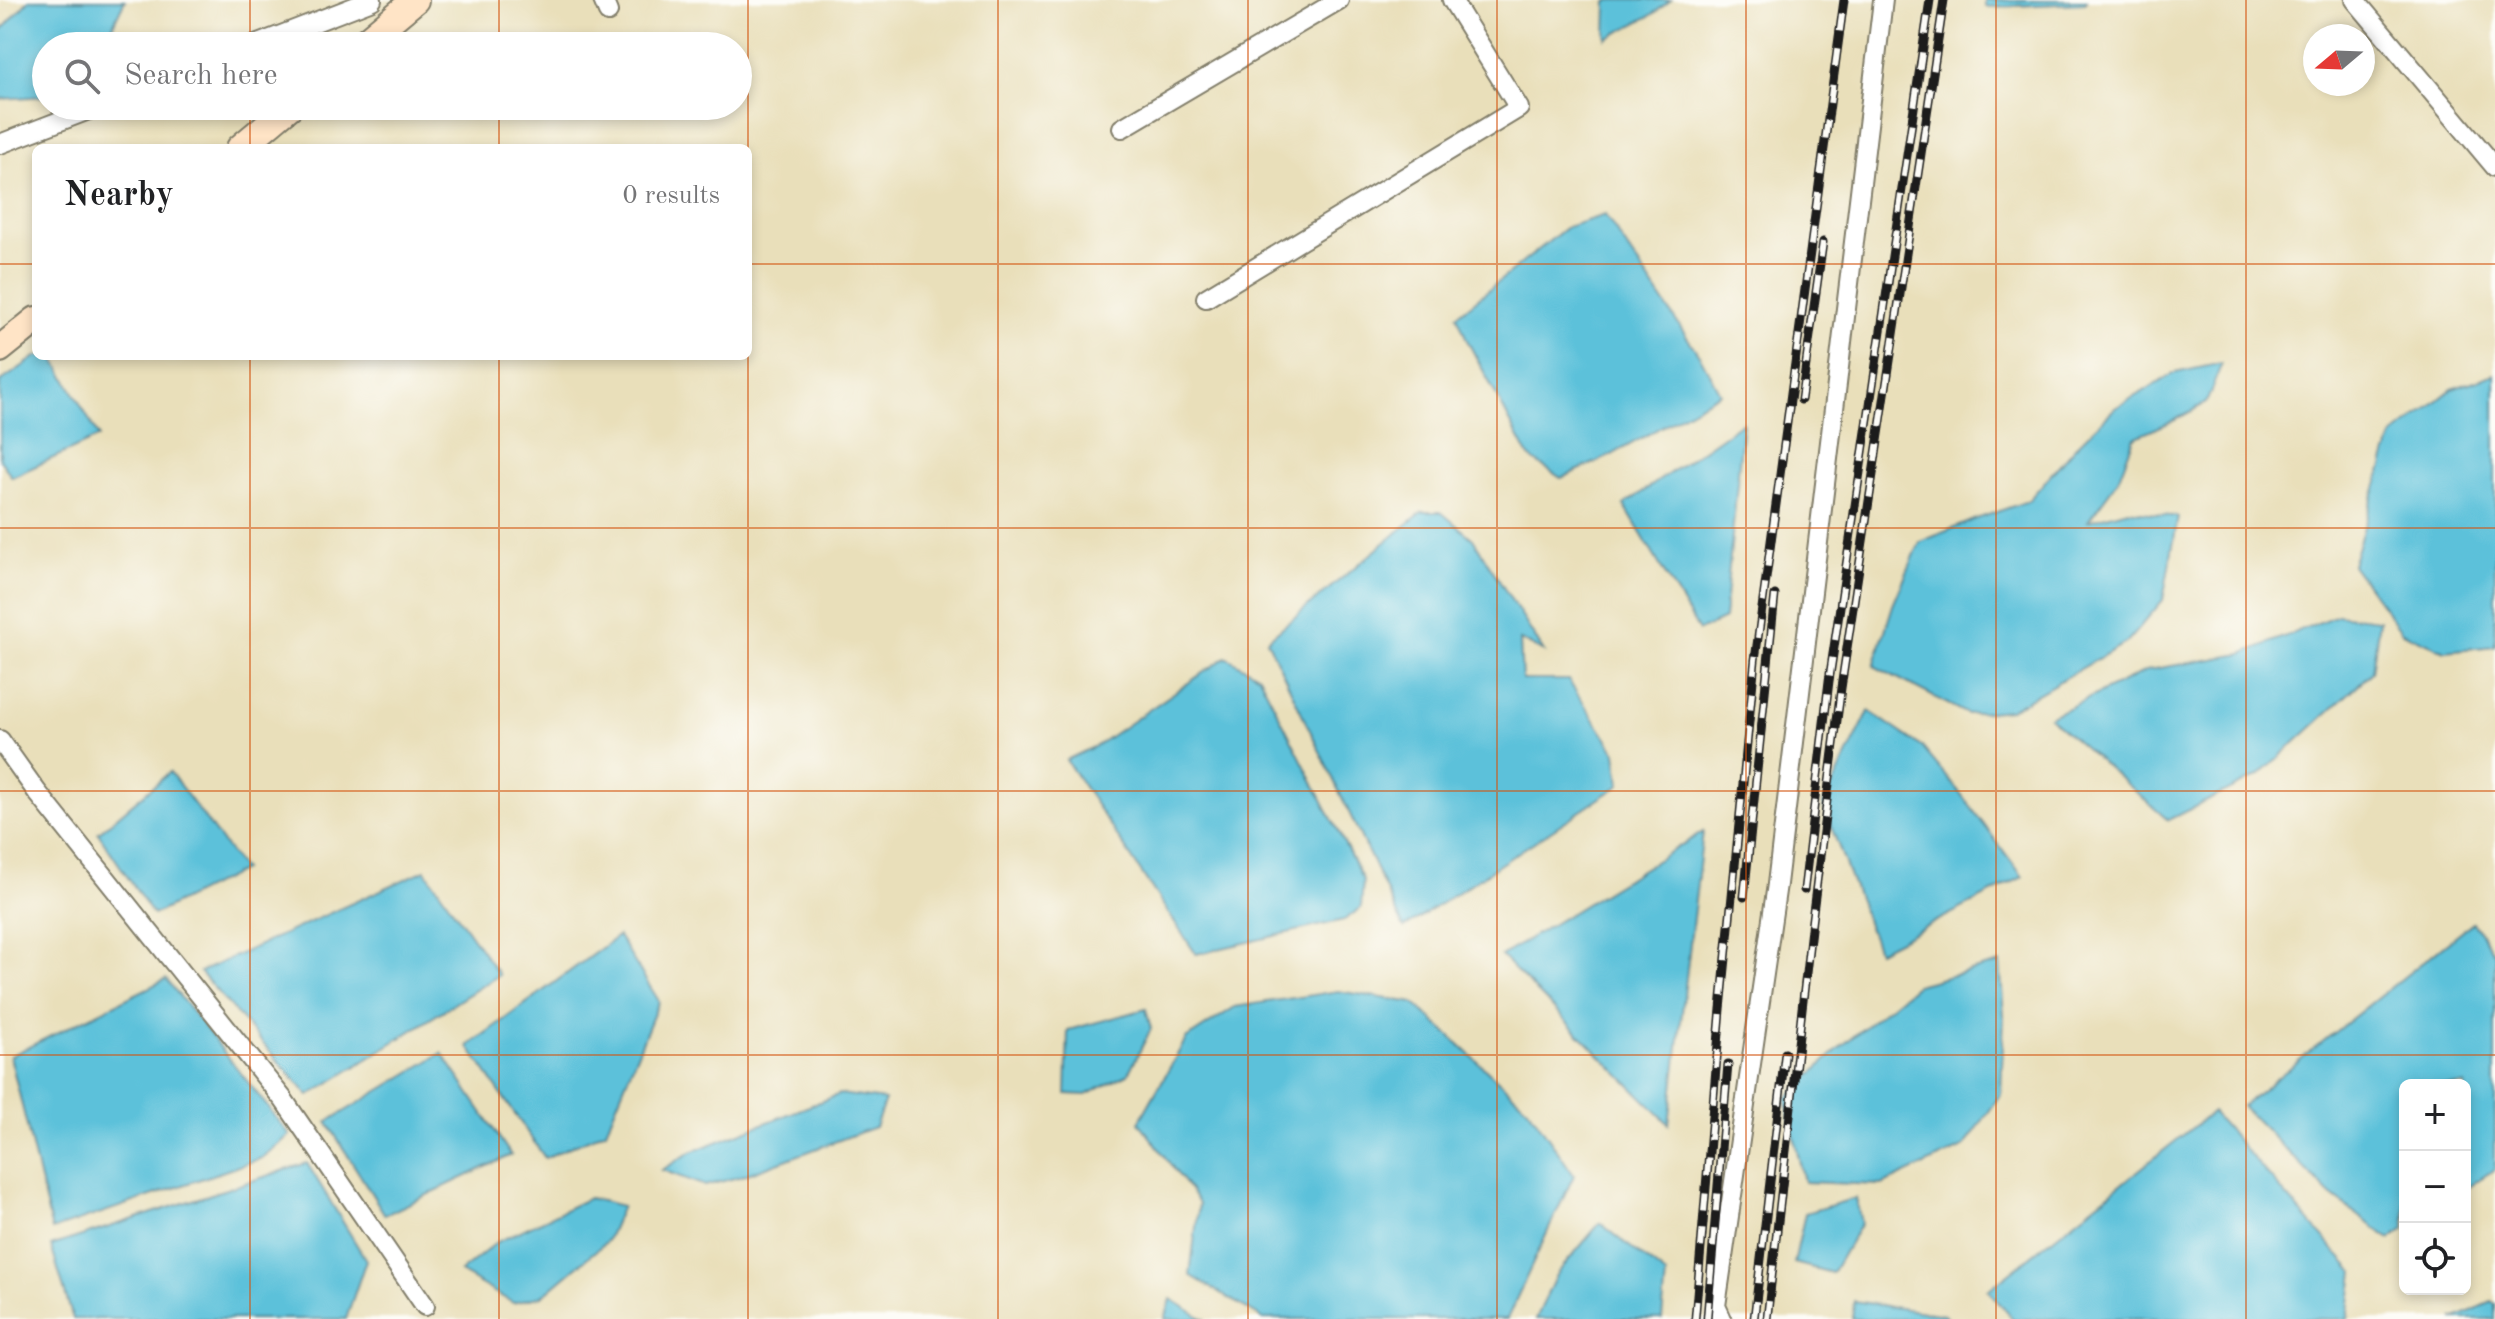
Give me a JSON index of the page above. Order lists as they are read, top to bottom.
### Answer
{
  "north": "left",
  "page": {
    "search": "Search here",
    "heading": ["Nearby", "0 results"],
    "map_buttons": ["+", "−"]
  }
}
